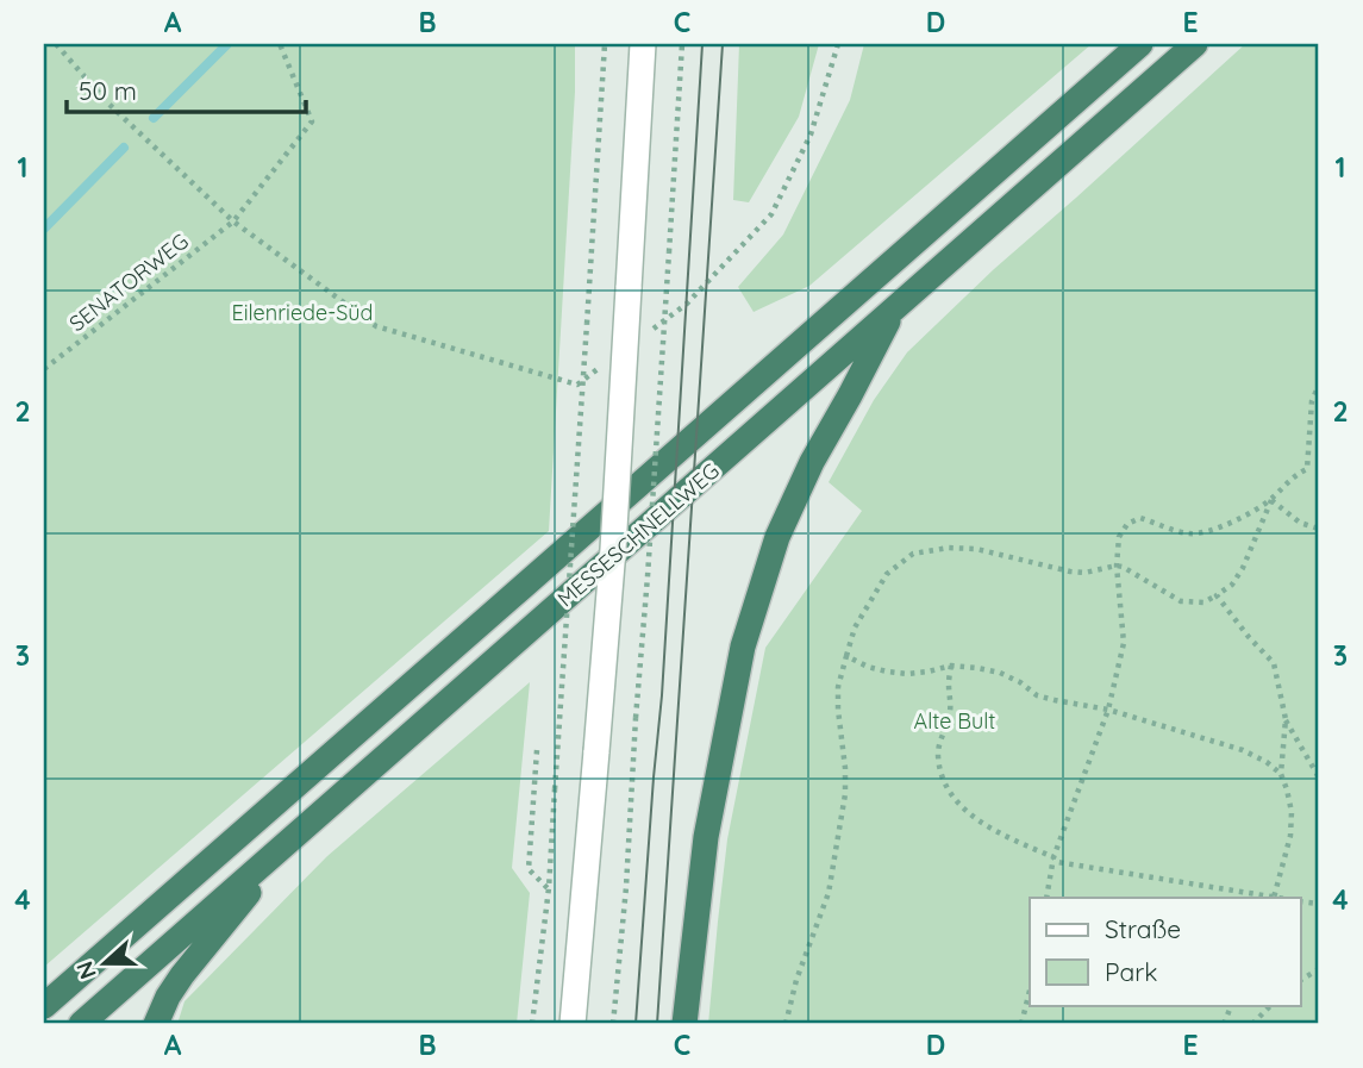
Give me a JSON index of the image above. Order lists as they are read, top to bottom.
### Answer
{
  "streets": {
    "highway": ["MESSESCHNELLWEG"],
    "path": ["SENATORWEG"]
  },
  "parks": ["Eilenriede-Süd", "Alte Bult"],
  "legend": ["Straße", "Park"],
  "scale_bar": "50 m",
  "north": "left",
  "grid": {
    "columns": [
      "A",
      "B",
      "C",
      "D",
      "E"
    ],
    "rows": [
      "1",
      "2",
      "3",
      "4"
    ]
  }
}
